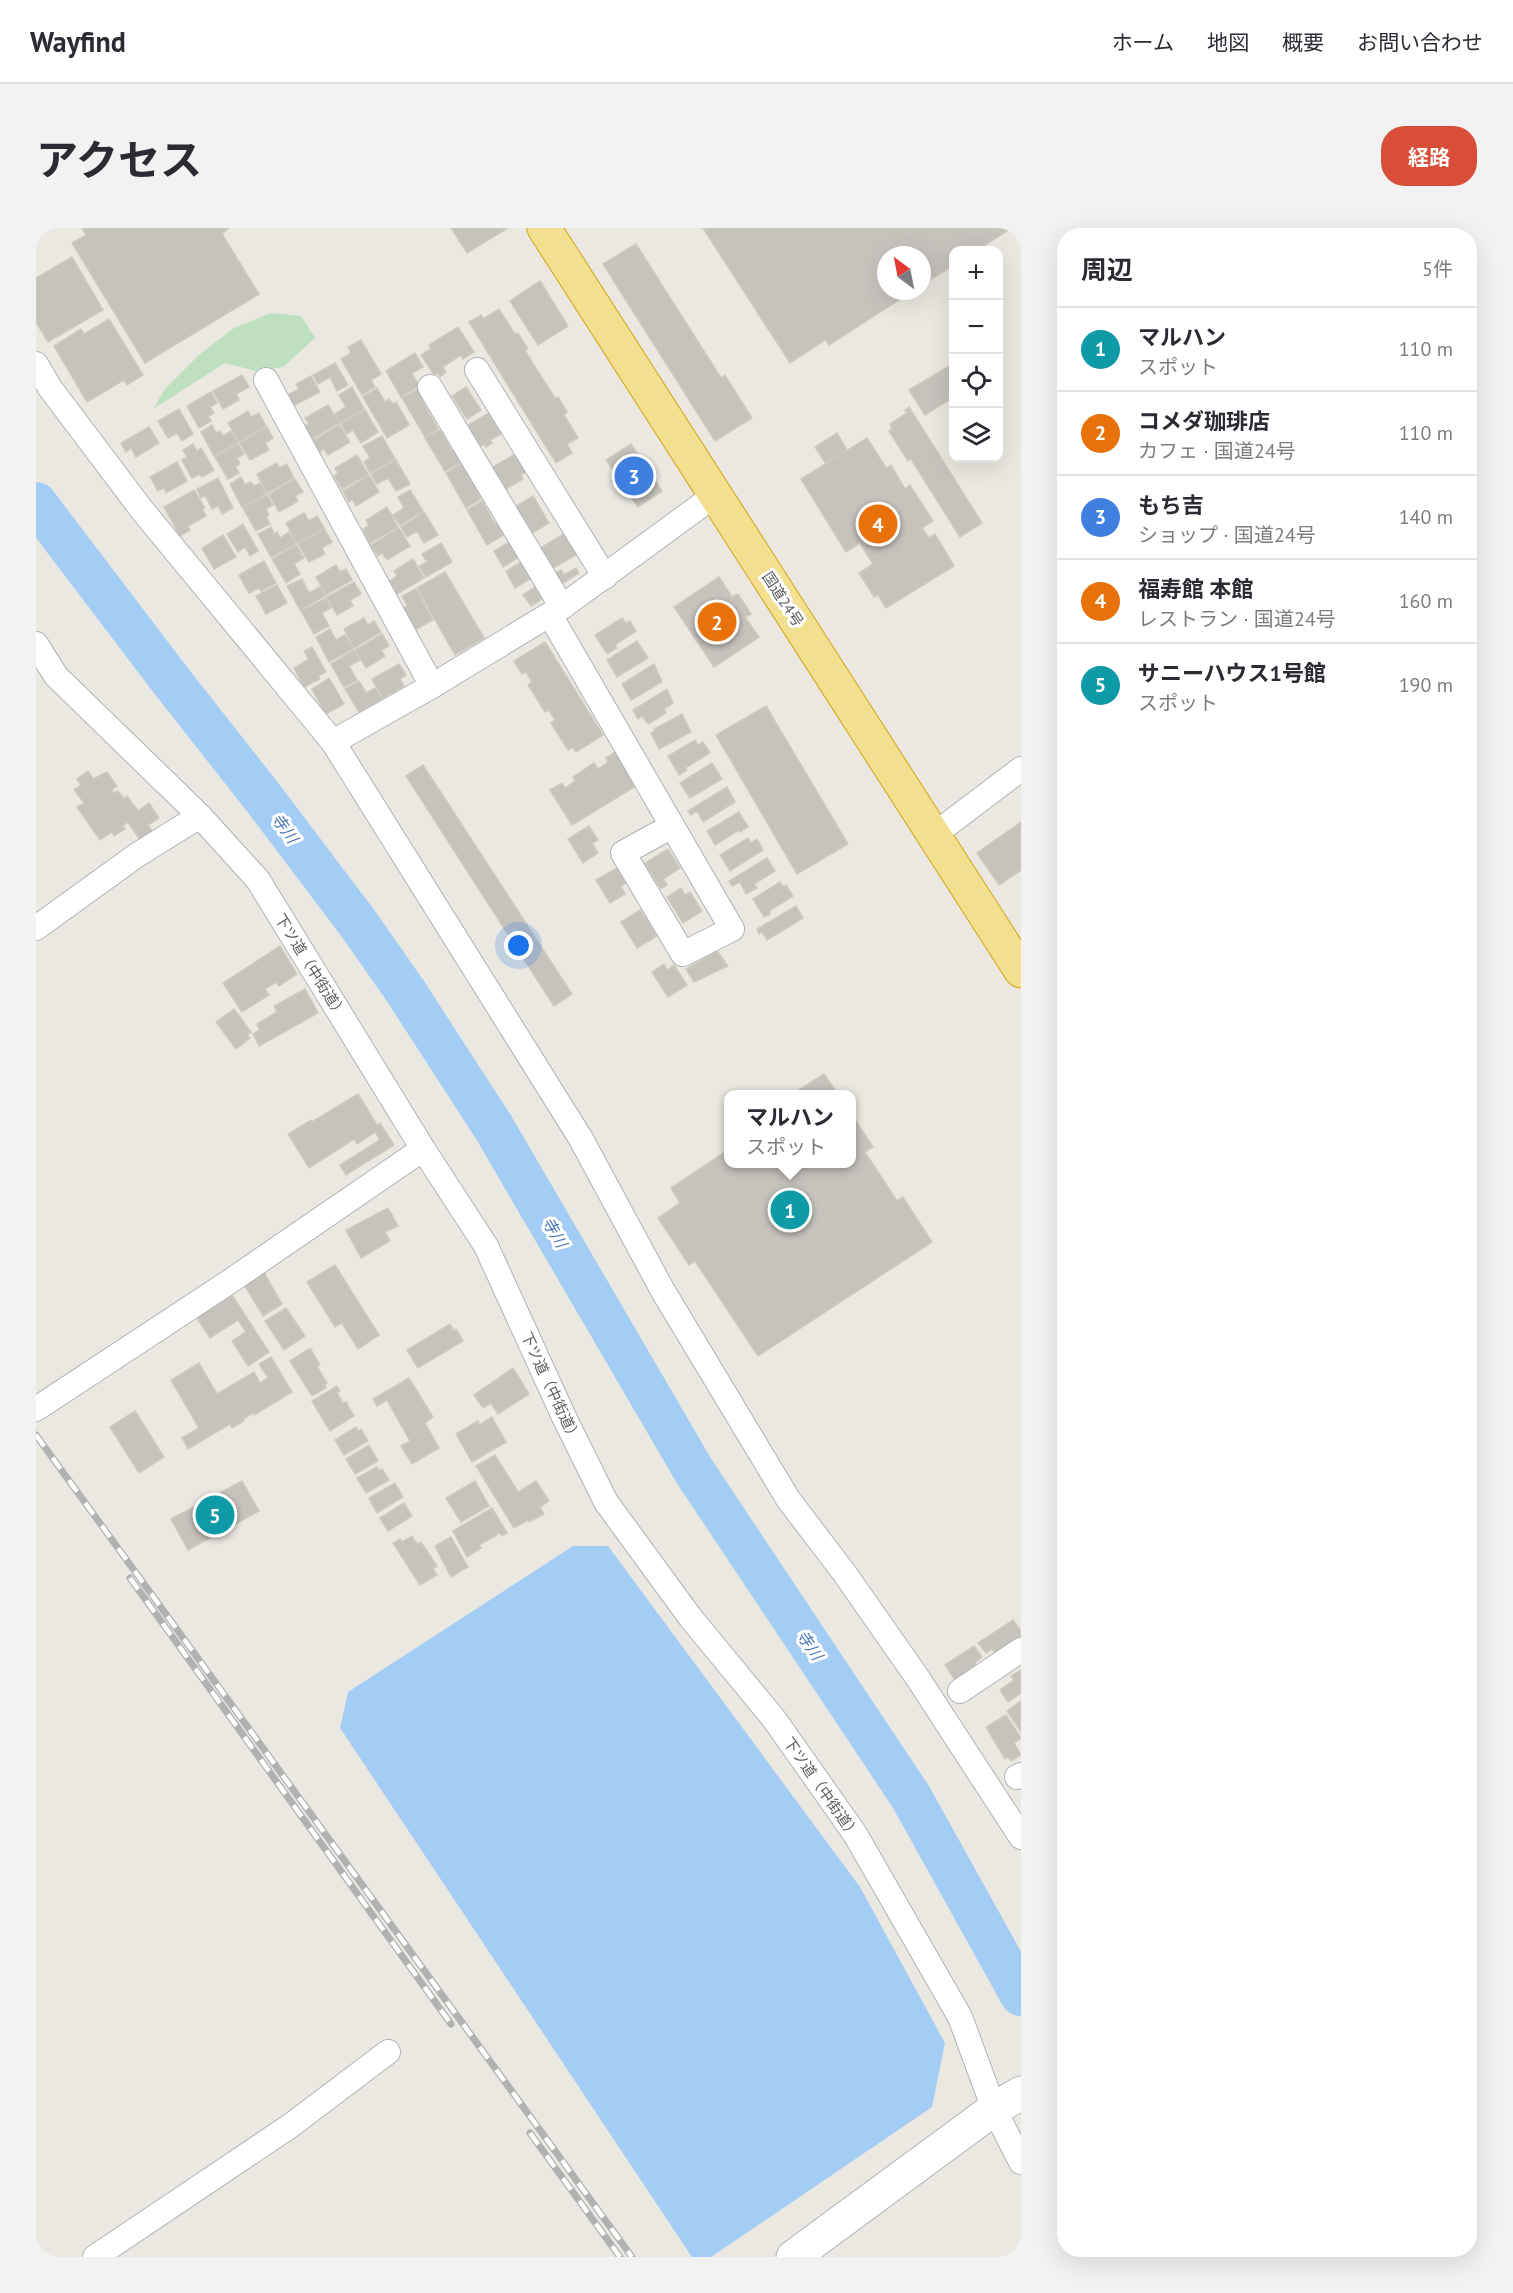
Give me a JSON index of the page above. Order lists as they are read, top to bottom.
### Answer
{
  "streets": {
    "highway": ["国道24号"],
    "street": ["下ツ道（中街道）"]
  },
  "water": ["寺川"],
  "north": "top left",
  "page": {
    "header": "Wayfind",
    "nav": [
      "ホーム",
      "地図",
      "概要",
      "お問い合わせ"
    ],
    "title": "アクセス",
    "buttons": "経路",
    "heading": ["周辺", "5件"],
    "map_buttons": ["+", "−"],
    "list": [
      {
        "mark": "1",
        "name": "マルハン",
        "note": "スポット",
        "value": "110 m"
      },
      {
        "mark": "2",
        "name": "コメダ珈琲店",
        "note": "カフェ · 国道24号",
        "value": "110 m"
      },
      {
        "mark": "3",
        "name": "もち吉",
        "note": "ショップ · 国道24号",
        "value": "140 m"
      },
      {
        "mark": "4",
        "name": "福寿館 本館",
        "note": "レストラン · 国道24号",
        "value": "160 m"
      },
      {
        "mark": "5",
        "name": "サニーハウス1号館",
        "note": "スポット",
        "value": "190 m"
      }
    ],
    "pins": [
      "3",
      "4",
      "2",
      "1",
      "5"
    ],
    "popup": ["マルハン", "スポット"]
  }
}
